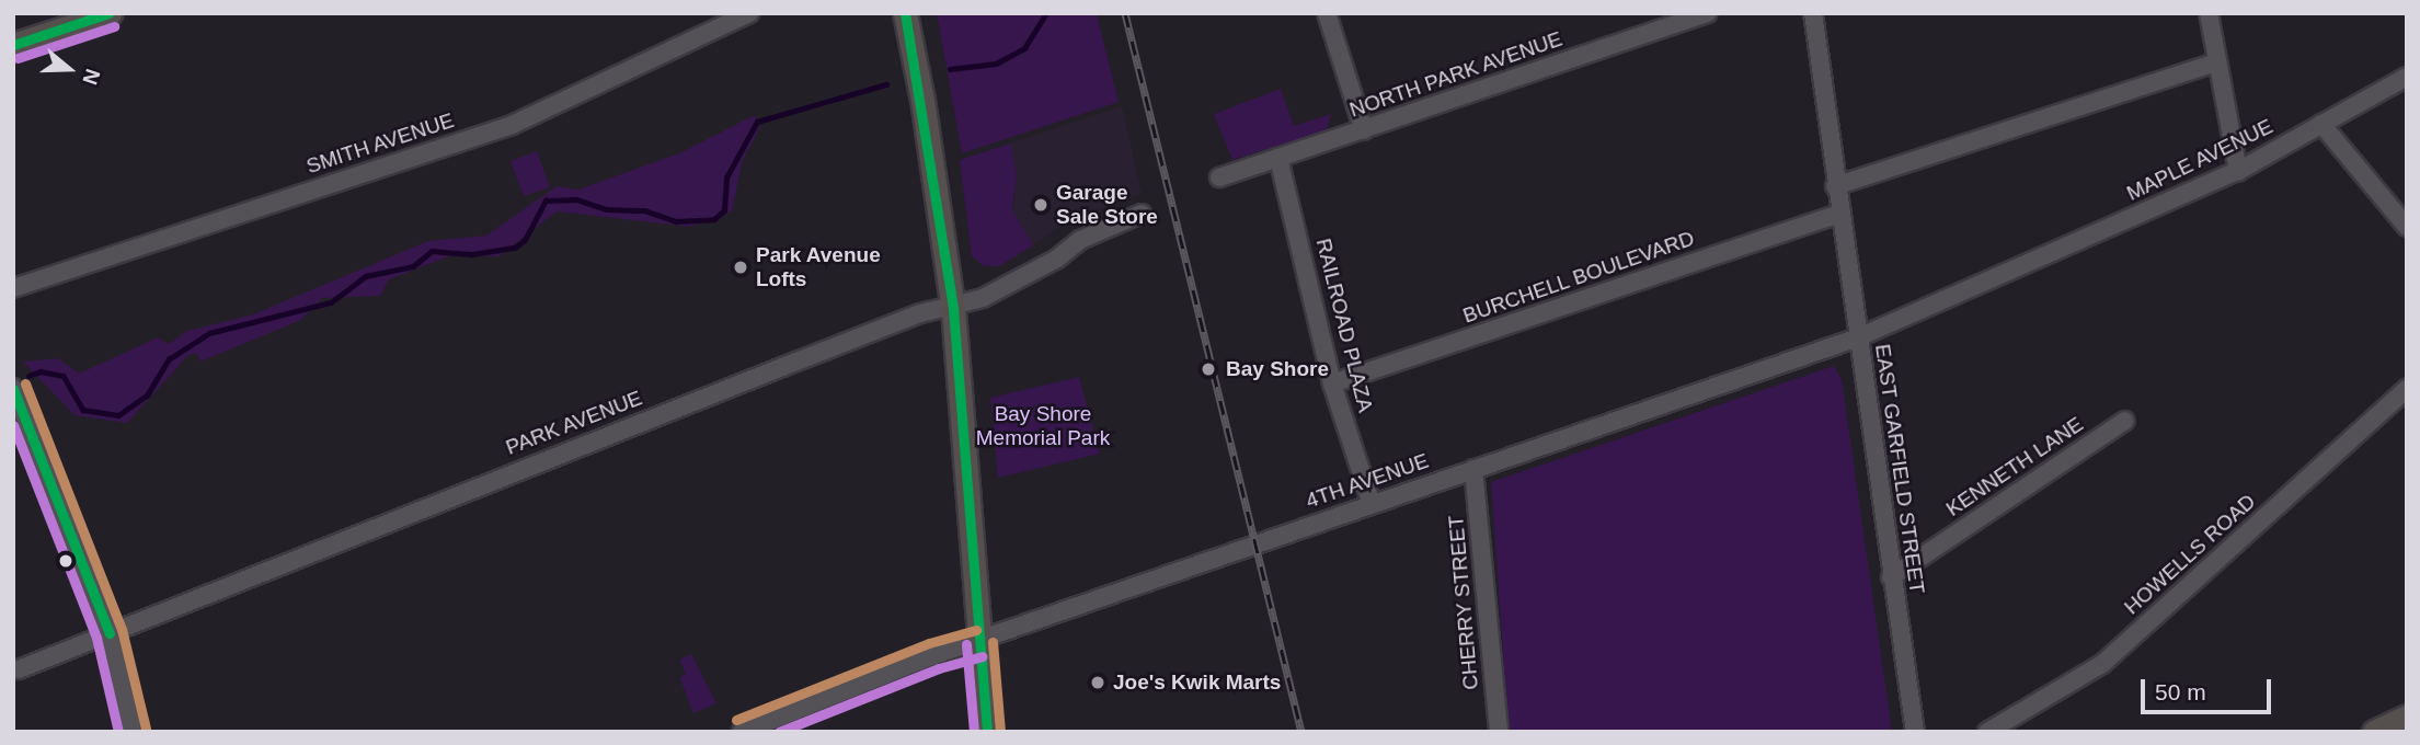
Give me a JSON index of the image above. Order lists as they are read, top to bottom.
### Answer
{
  "streets": {
    "street": [
      "NORTH PARK AVENUE",
      "SMITH AVENUE",
      "MAPLE AVENUE",
      "BURCHELL BOULEVARD",
      "RAILROAD PLAZA",
      "PARK AVENUE",
      "KENNETH LANE",
      "EAST GARFIELD STREET",
      "4TH AVENUE",
      "HOWELLS ROAD",
      "CHERRY STREET"
    ]
  },
  "crossings": [
    ["NORTH PARK AVENUE", "RAILROAD PLAZA"],
    ["MAPLE AVENUE", "4TH AVENUE"],
    ["BURCHELL BOULEVARD", "RAILROAD PLAZA"],
    ["BURCHELL BOULEVARD", "EAST GARFIELD STREET"],
    ["RAILROAD PLAZA", "4TH AVENUE"],
    ["KENNETH LANE", "EAST GARFIELD STREET"],
    ["EAST GARFIELD STREET", "4TH AVENUE"],
    ["4TH AVENUE", "CHERRY STREET"]
  ],
  "parks": ["Bay Shore Memorial Park"],
  "places": [
    "Garage Sale Store",
    "Park Avenue Lofts",
    "Bay Shore",
    "Joe's Kwik Marts"
  ],
  "scale_bar": "50 m",
  "north": "right"
}
